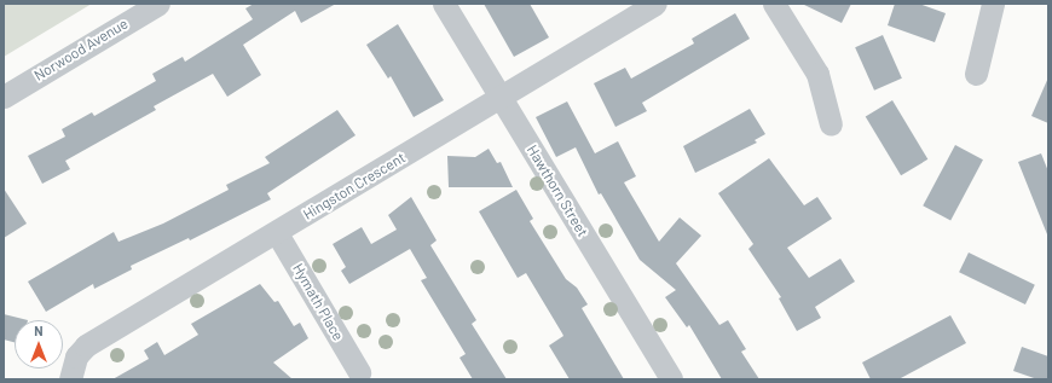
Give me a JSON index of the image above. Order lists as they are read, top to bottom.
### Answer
{
  "streets": {
    "street": [
      "Norwood Avenue",
      "Hingston Crescent",
      "Hawthorn Street",
      "Hymath Place"
    ]
  },
  "crossings": [
    ["Hingston Crescent", "Hawthorn Street"],
    ["Hingston Crescent", "Hymath Place"]
  ],
  "north": "top"
}
